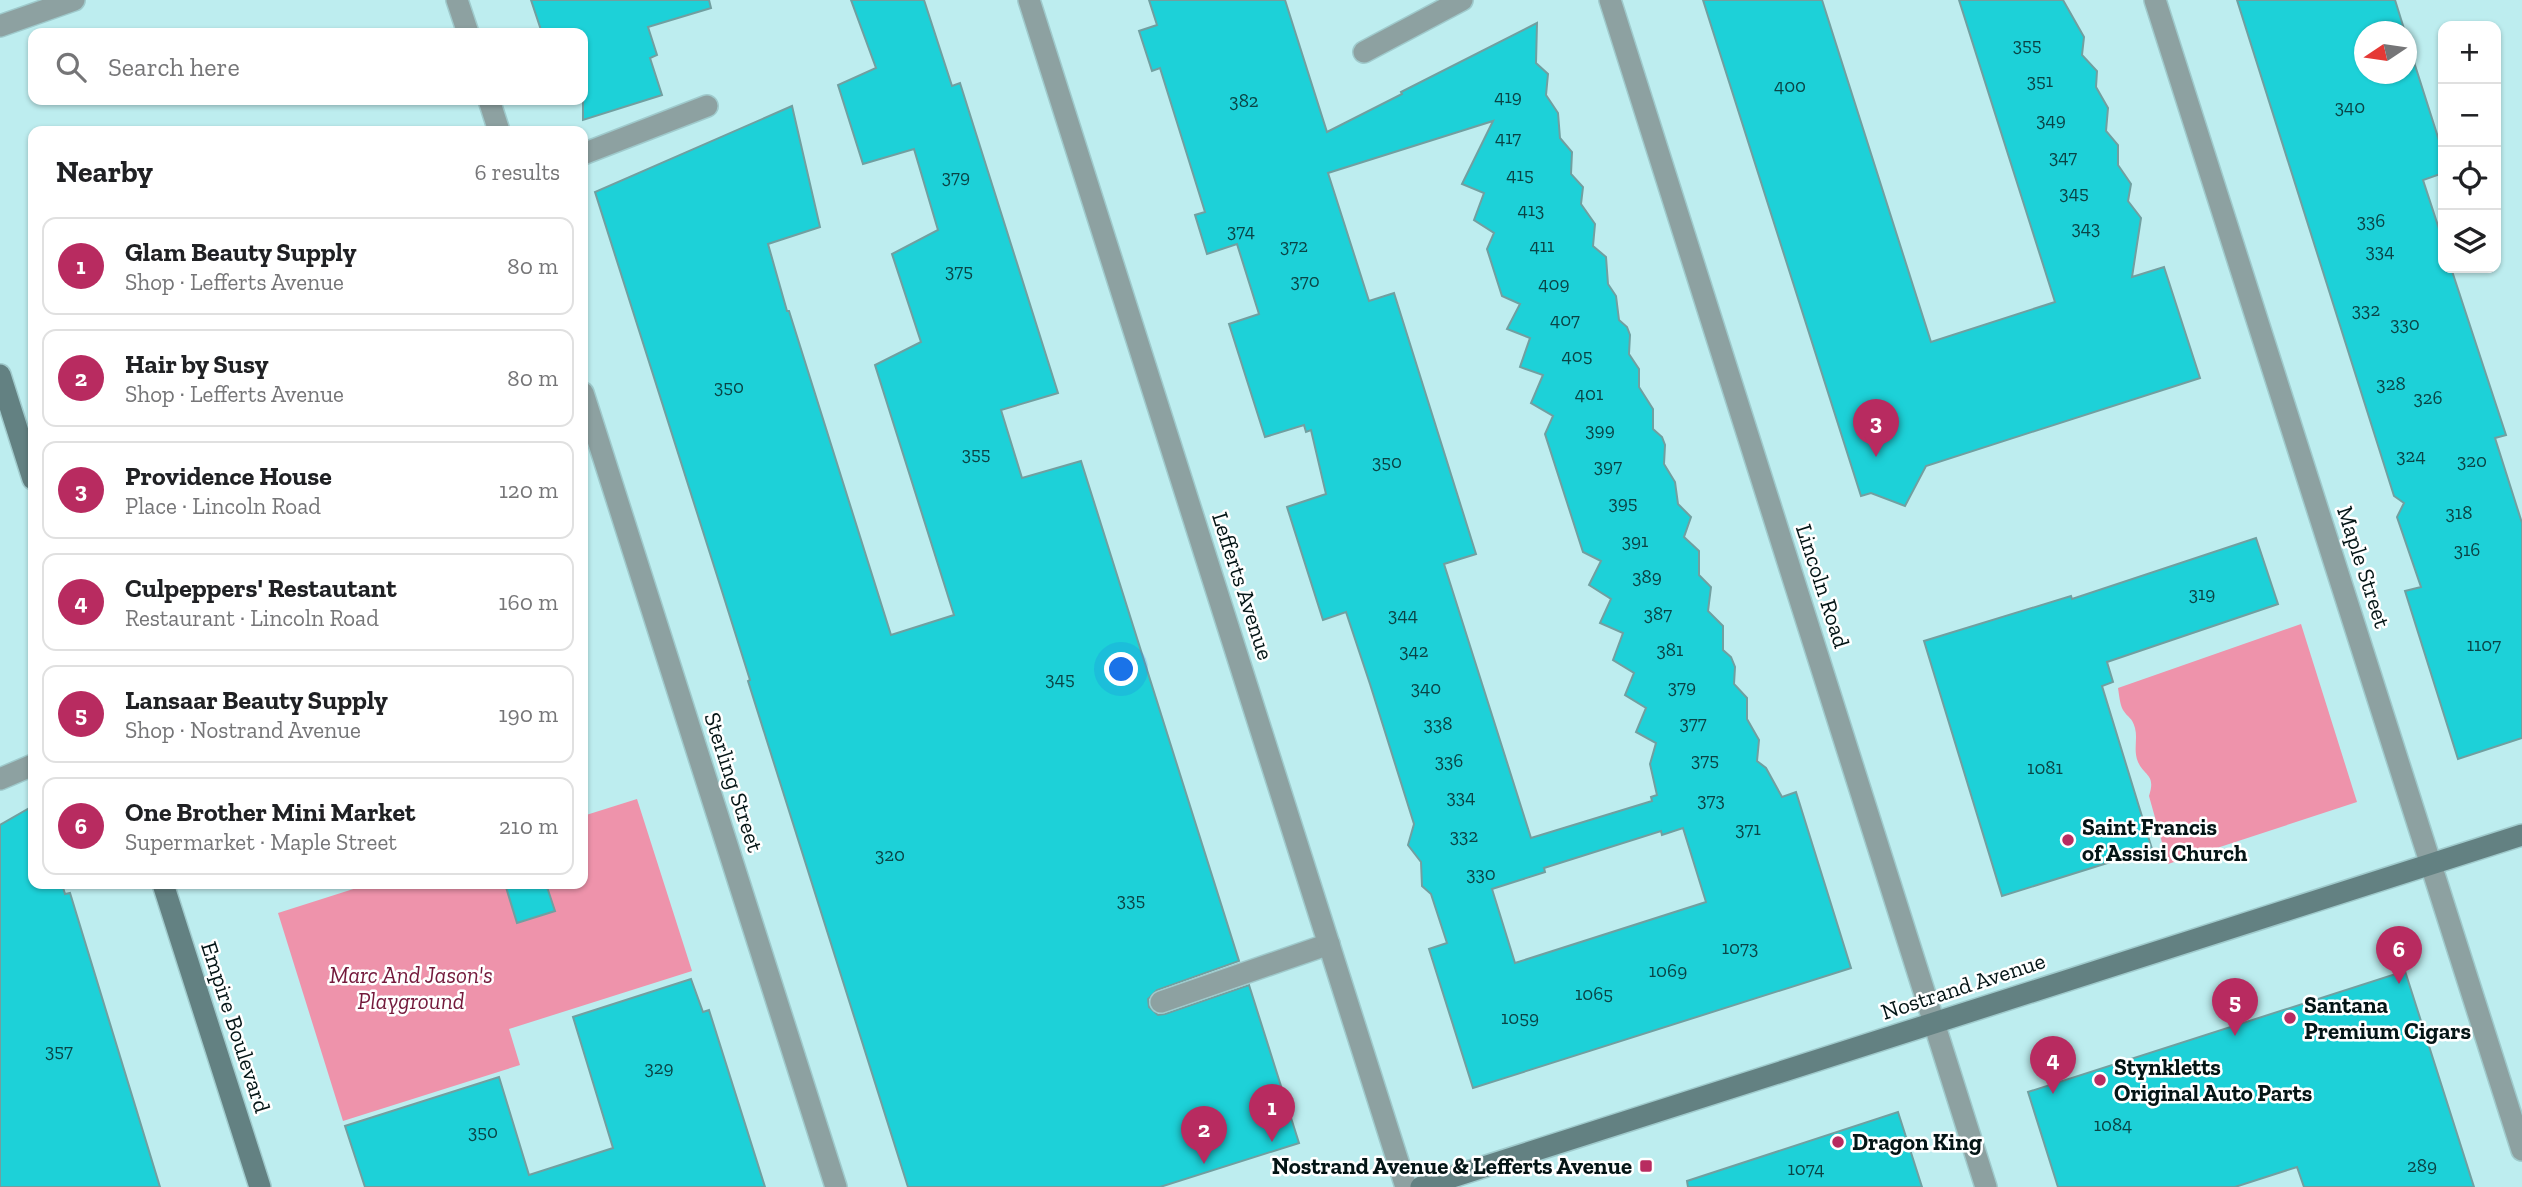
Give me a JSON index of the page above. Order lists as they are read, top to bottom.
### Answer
{
  "streets": {
    "main road": ["Nostrand Avenue", "Empire Boulevard"],
    "street": [
      "Maple Street",
      "Lefferts Avenue",
      "Lincoln Road",
      "Sterling Street"
    ]
  },
  "crossings": [
    ["Maple Street", "Nostrand Avenue"],
    ["Lincoln Road", "Nostrand Avenue"]
  ],
  "parks": ["Marc And Jason's Playground"],
  "places": {
    "other": [
      "Saint Francis of Assisi Church",
      "Santana Premium Cigars",
      "Stynkletts Original Auto Parts",
      "Dragon King"
    ],
    "transit": ["Nostrand Avenue & Lefferts Avenue"]
  },
  "house_numbers": [
    "355",
    "351",
    "400",
    "419",
    "382",
    "340",
    "349",
    "417",
    "347",
    "415",
    "379",
    "345",
    "413",
    "336",
    "343",
    "374",
    "372",
    "411",
    "334",
    "375",
    "370",
    "409",
    "332",
    "407",
    "330",
    "405",
    "328",
    "350",
    "401",
    "326",
    "399",
    "355",
    "324",
    "320",
    "350",
    "397",
    "395",
    "318",
    "391",
    "316",
    "389",
    "319",
    "387",
    "344",
    "1107",
    "381",
    "342",
    "345",
    "379",
    "340",
    "377",
    "338",
    "375",
    "336",
    "1081",
    "334",
    "373",
    "371",
    "332",
    "320",
    "330",
    "335",
    "1073",
    "1069",
    "1065",
    "1059",
    "357",
    "329",
    "1084",
    "350",
    "289",
    "1074"
  ],
  "north": "left",
  "page": {
    "map_buttons": ["+", "−"],
    "search": "Search here",
    "heading": ["Nearby", "6 results"],
    "list": [
      {
        "mark": "1",
        "name": "Glam Beauty Supply",
        "note": "Shop · Lefferts Avenue",
        "value": "80 m"
      },
      {
        "mark": "2",
        "name": "Hair by Susy",
        "note": "Shop · Lefferts Avenue",
        "value": "80 m"
      },
      {
        "mark": "3",
        "name": "Providence House",
        "note": "Place · Lincoln Road",
        "value": "120 m"
      },
      {
        "mark": "4",
        "name": "Culpeppers' Restautant",
        "note": "Restaurant · Lincoln Road",
        "value": "160 m"
      },
      {
        "mark": "5",
        "name": "Lansaar Beauty Supply",
        "note": "Shop · Nostrand Avenue",
        "value": "190 m"
      },
      {
        "mark": "6",
        "name": "One Brother Mini Market",
        "note": "Supermarket · Maple Street",
        "value": "210 m"
      }
    ],
    "pins": [
      "3",
      "6",
      "5",
      "4",
      "1",
      "2"
    ]
  }
}
